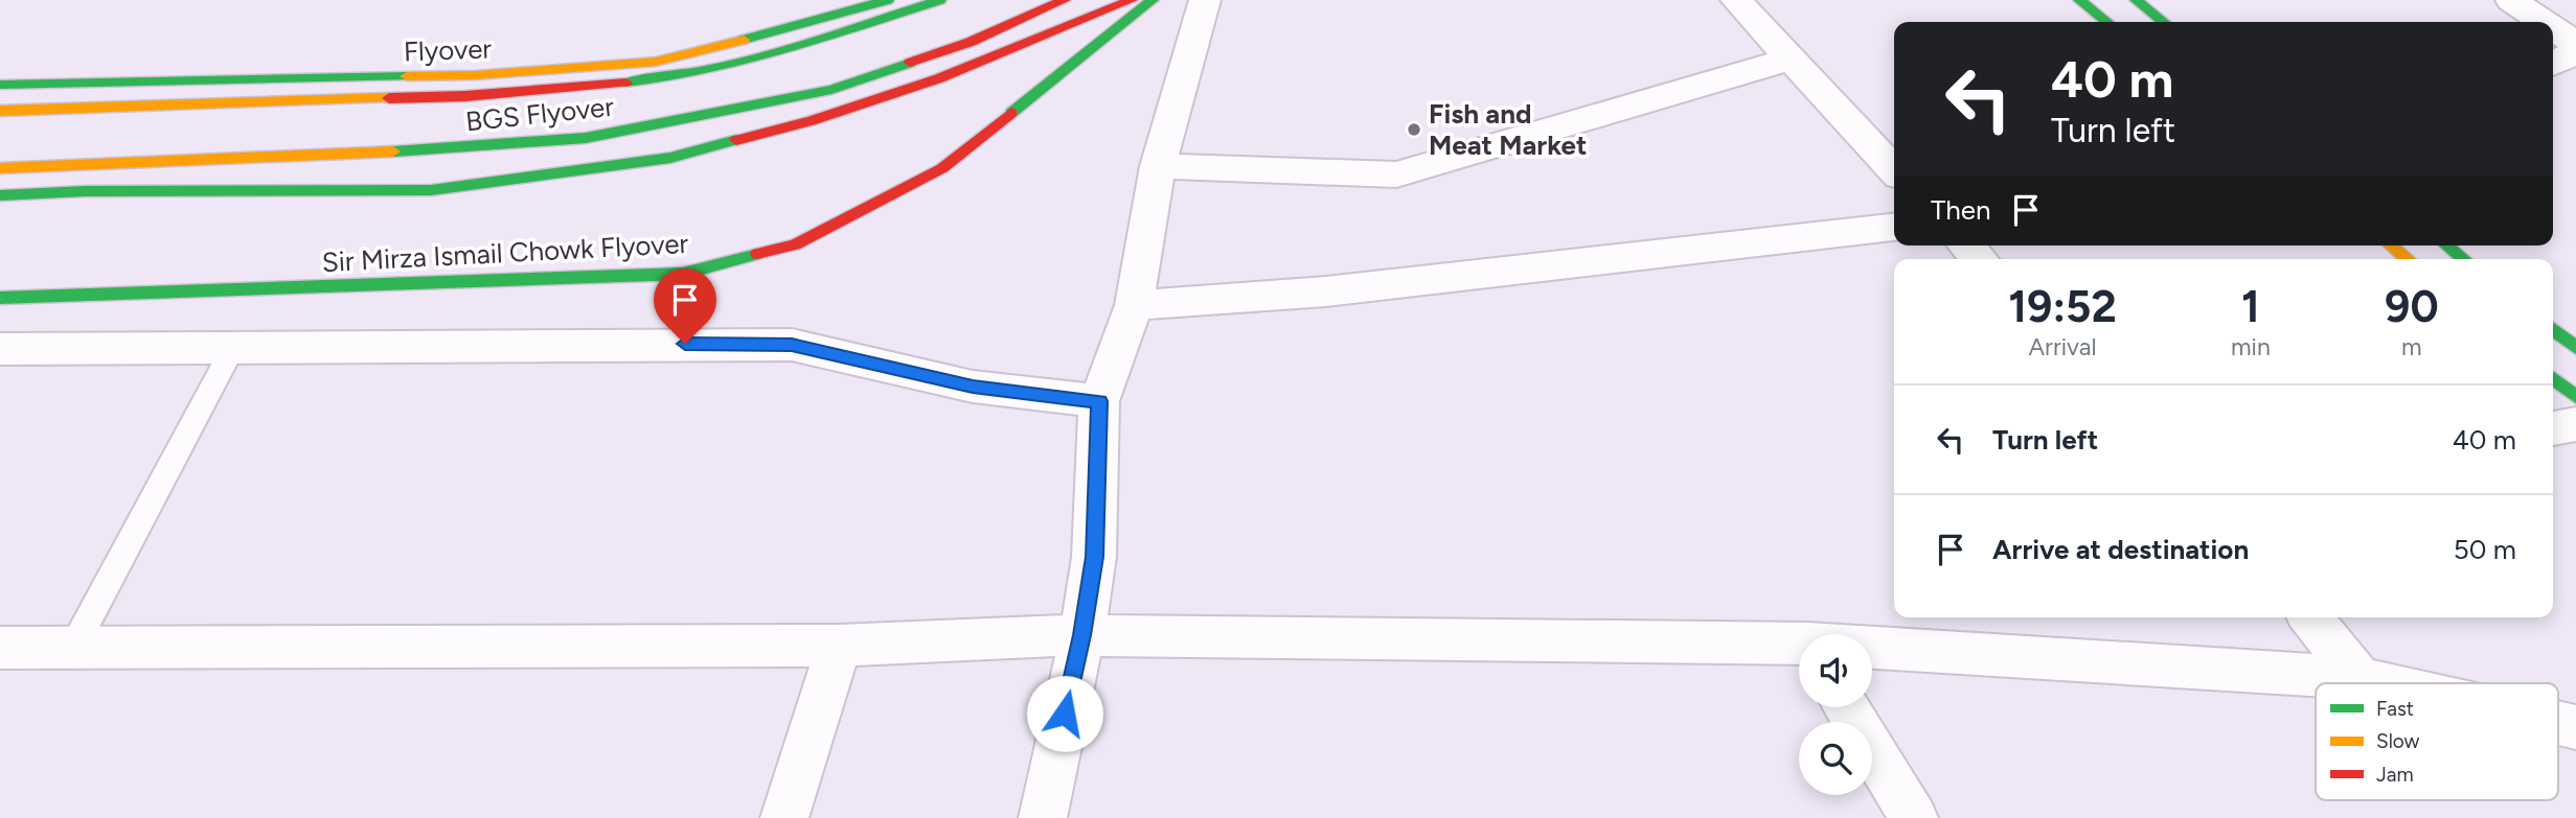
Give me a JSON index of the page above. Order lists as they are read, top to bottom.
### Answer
{
  "streets": {
    "main road": ["Flyover", "BGS Flyover", "Sir Mirza Ismail Chowk Flyover"]
  },
  "places": ["Fish and Meat Market"],
  "legend": ["Fast", "Slow", "Jam"],
  "page": {
    "turn": ["40 m", "Turn left"],
    "then": "Then",
    "eta": [
      "19:52",
      "Arrival",
      "1",
      "min",
      "90",
      "m"
    ],
    "list": [
      {
        "name": "Turn left",
        "value": "40 m"
      },
      {
        "name": "Arrive at destination",
        "value": "50 m"
      }
    ]
  }
}
